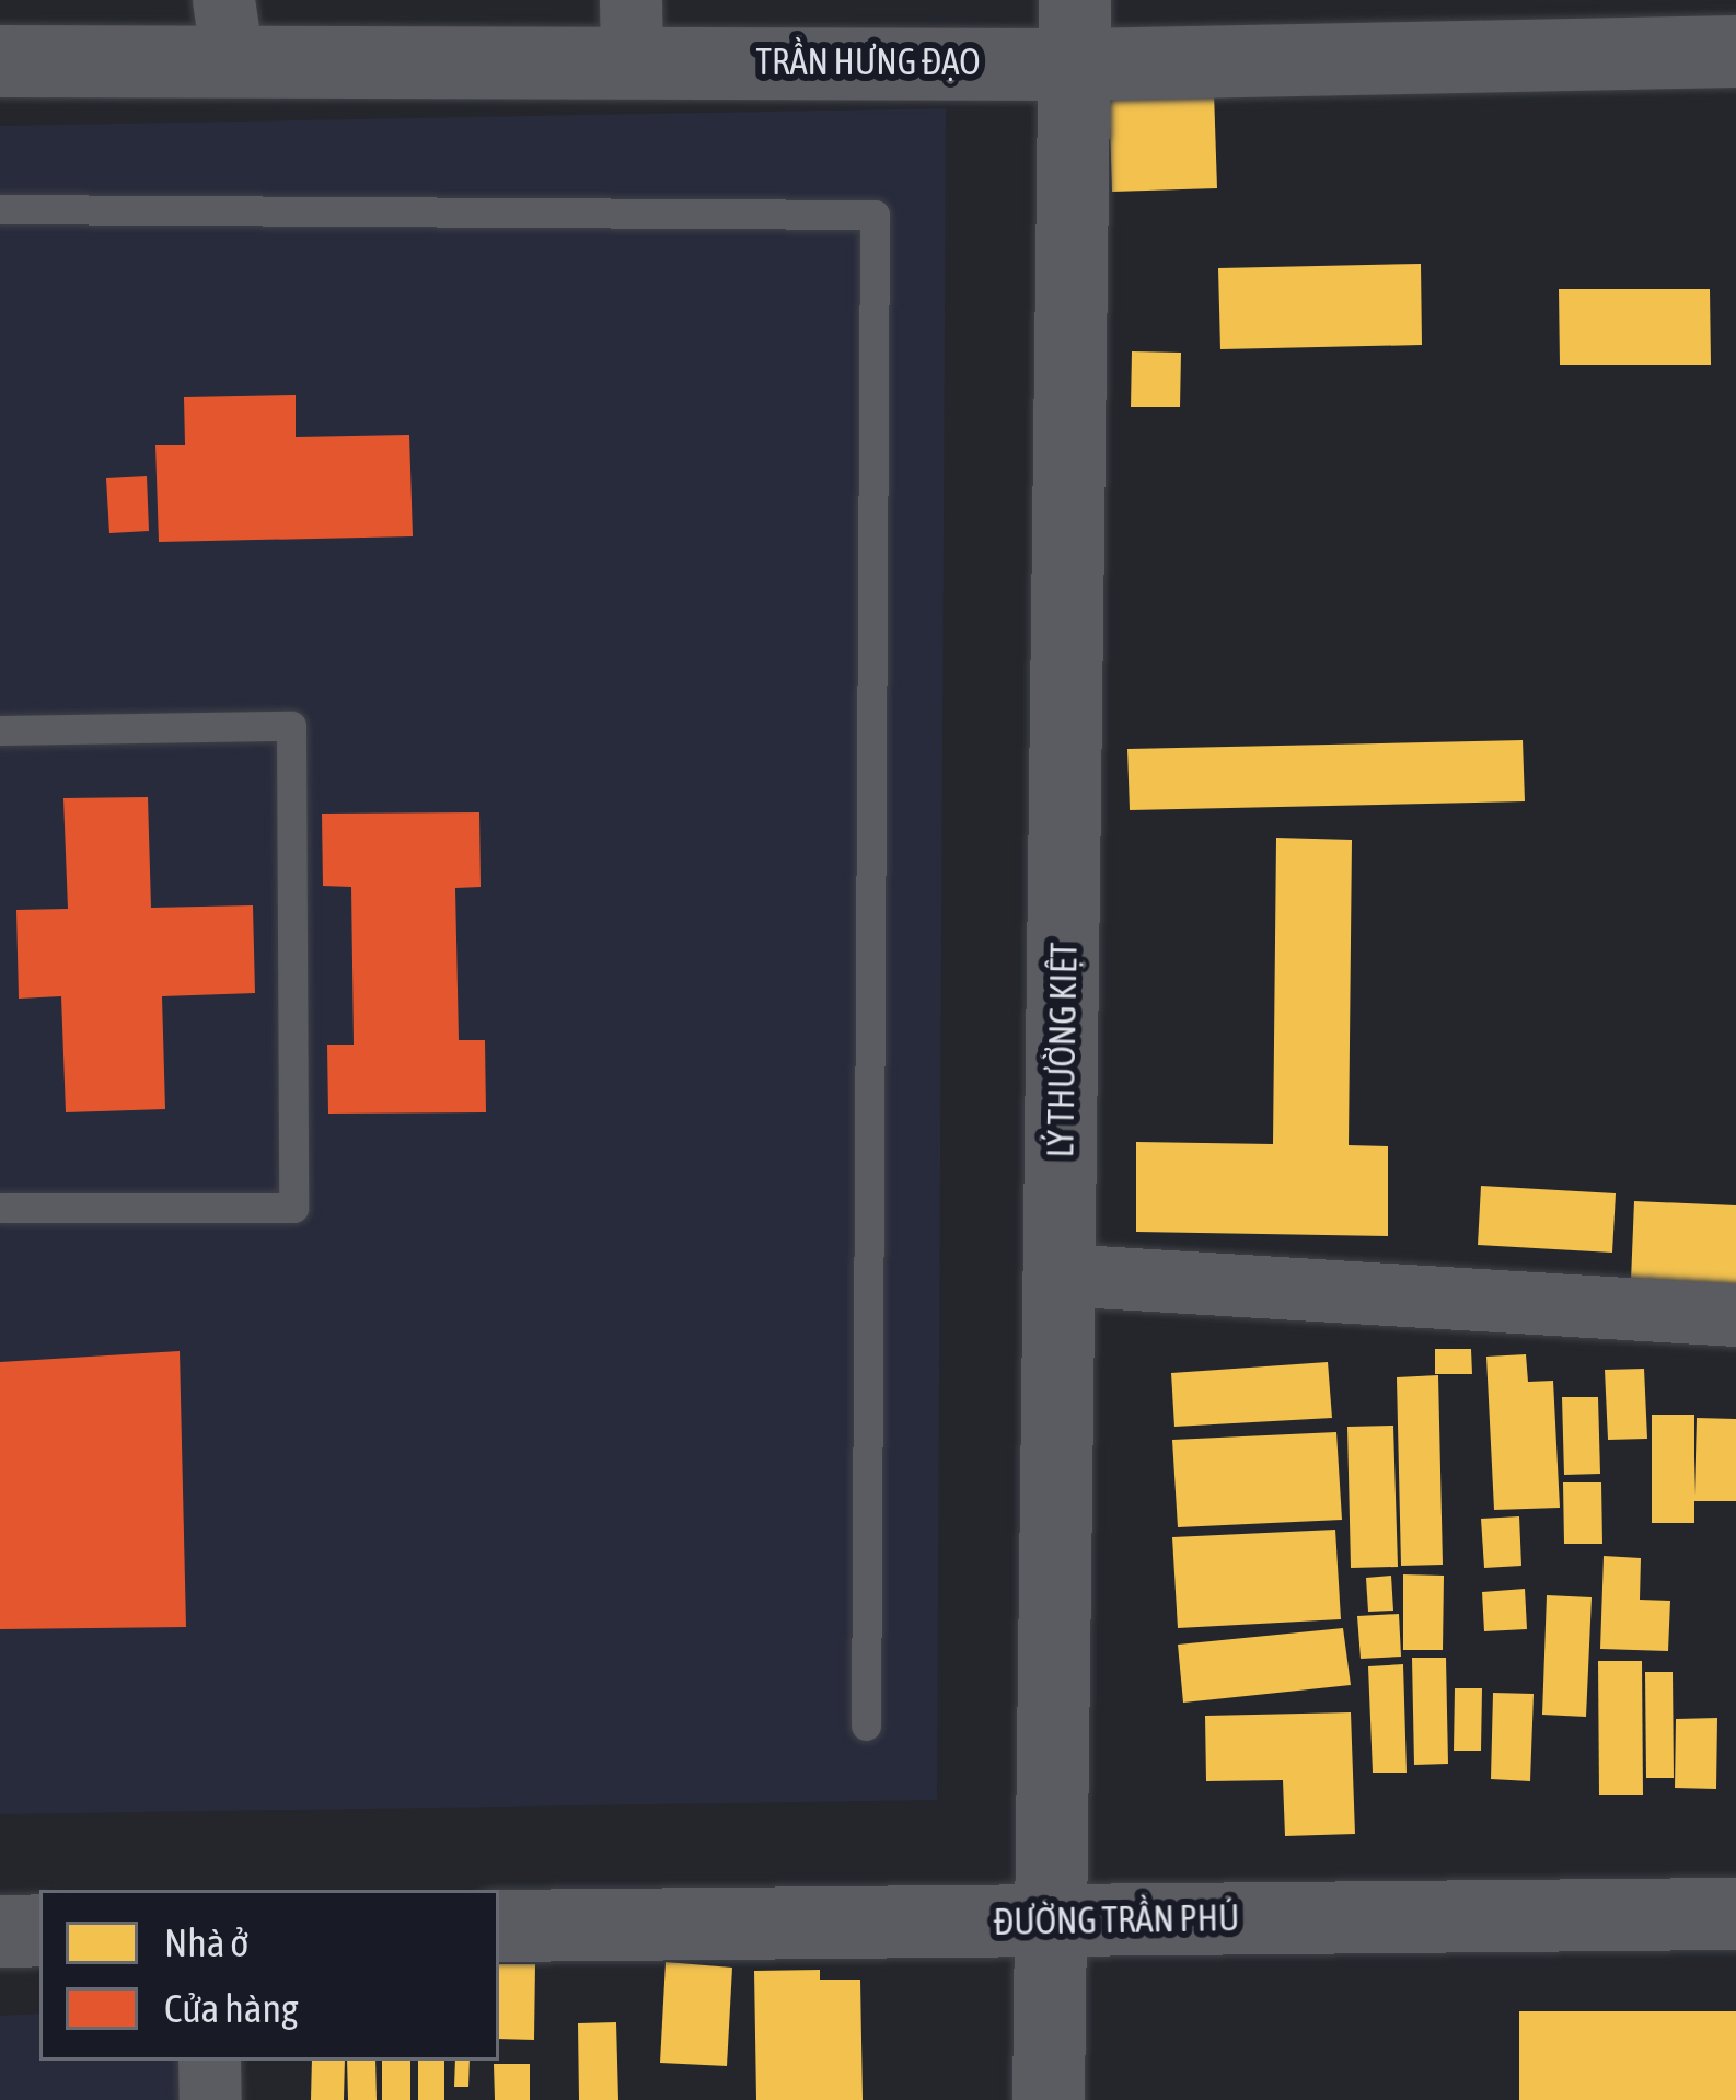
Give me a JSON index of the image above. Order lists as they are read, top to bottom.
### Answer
{
  "streets": {
    "street": ["TRẦN HƯNG ĐẠO", "LÝ THƯỜNG KIỆT", "ĐƯỜNG TRẦN PHÚ"]
  },
  "crossings": [
    ["TRẦN HƯNG ĐẠO", "LÝ THƯỜNG KIỆT"],
    ["LÝ THƯỜNG KIỆT", "ĐƯỜNG TRẦN PHÚ"]
  ],
  "legend": ["Nhà ở", "Cửa hàng"]
}
